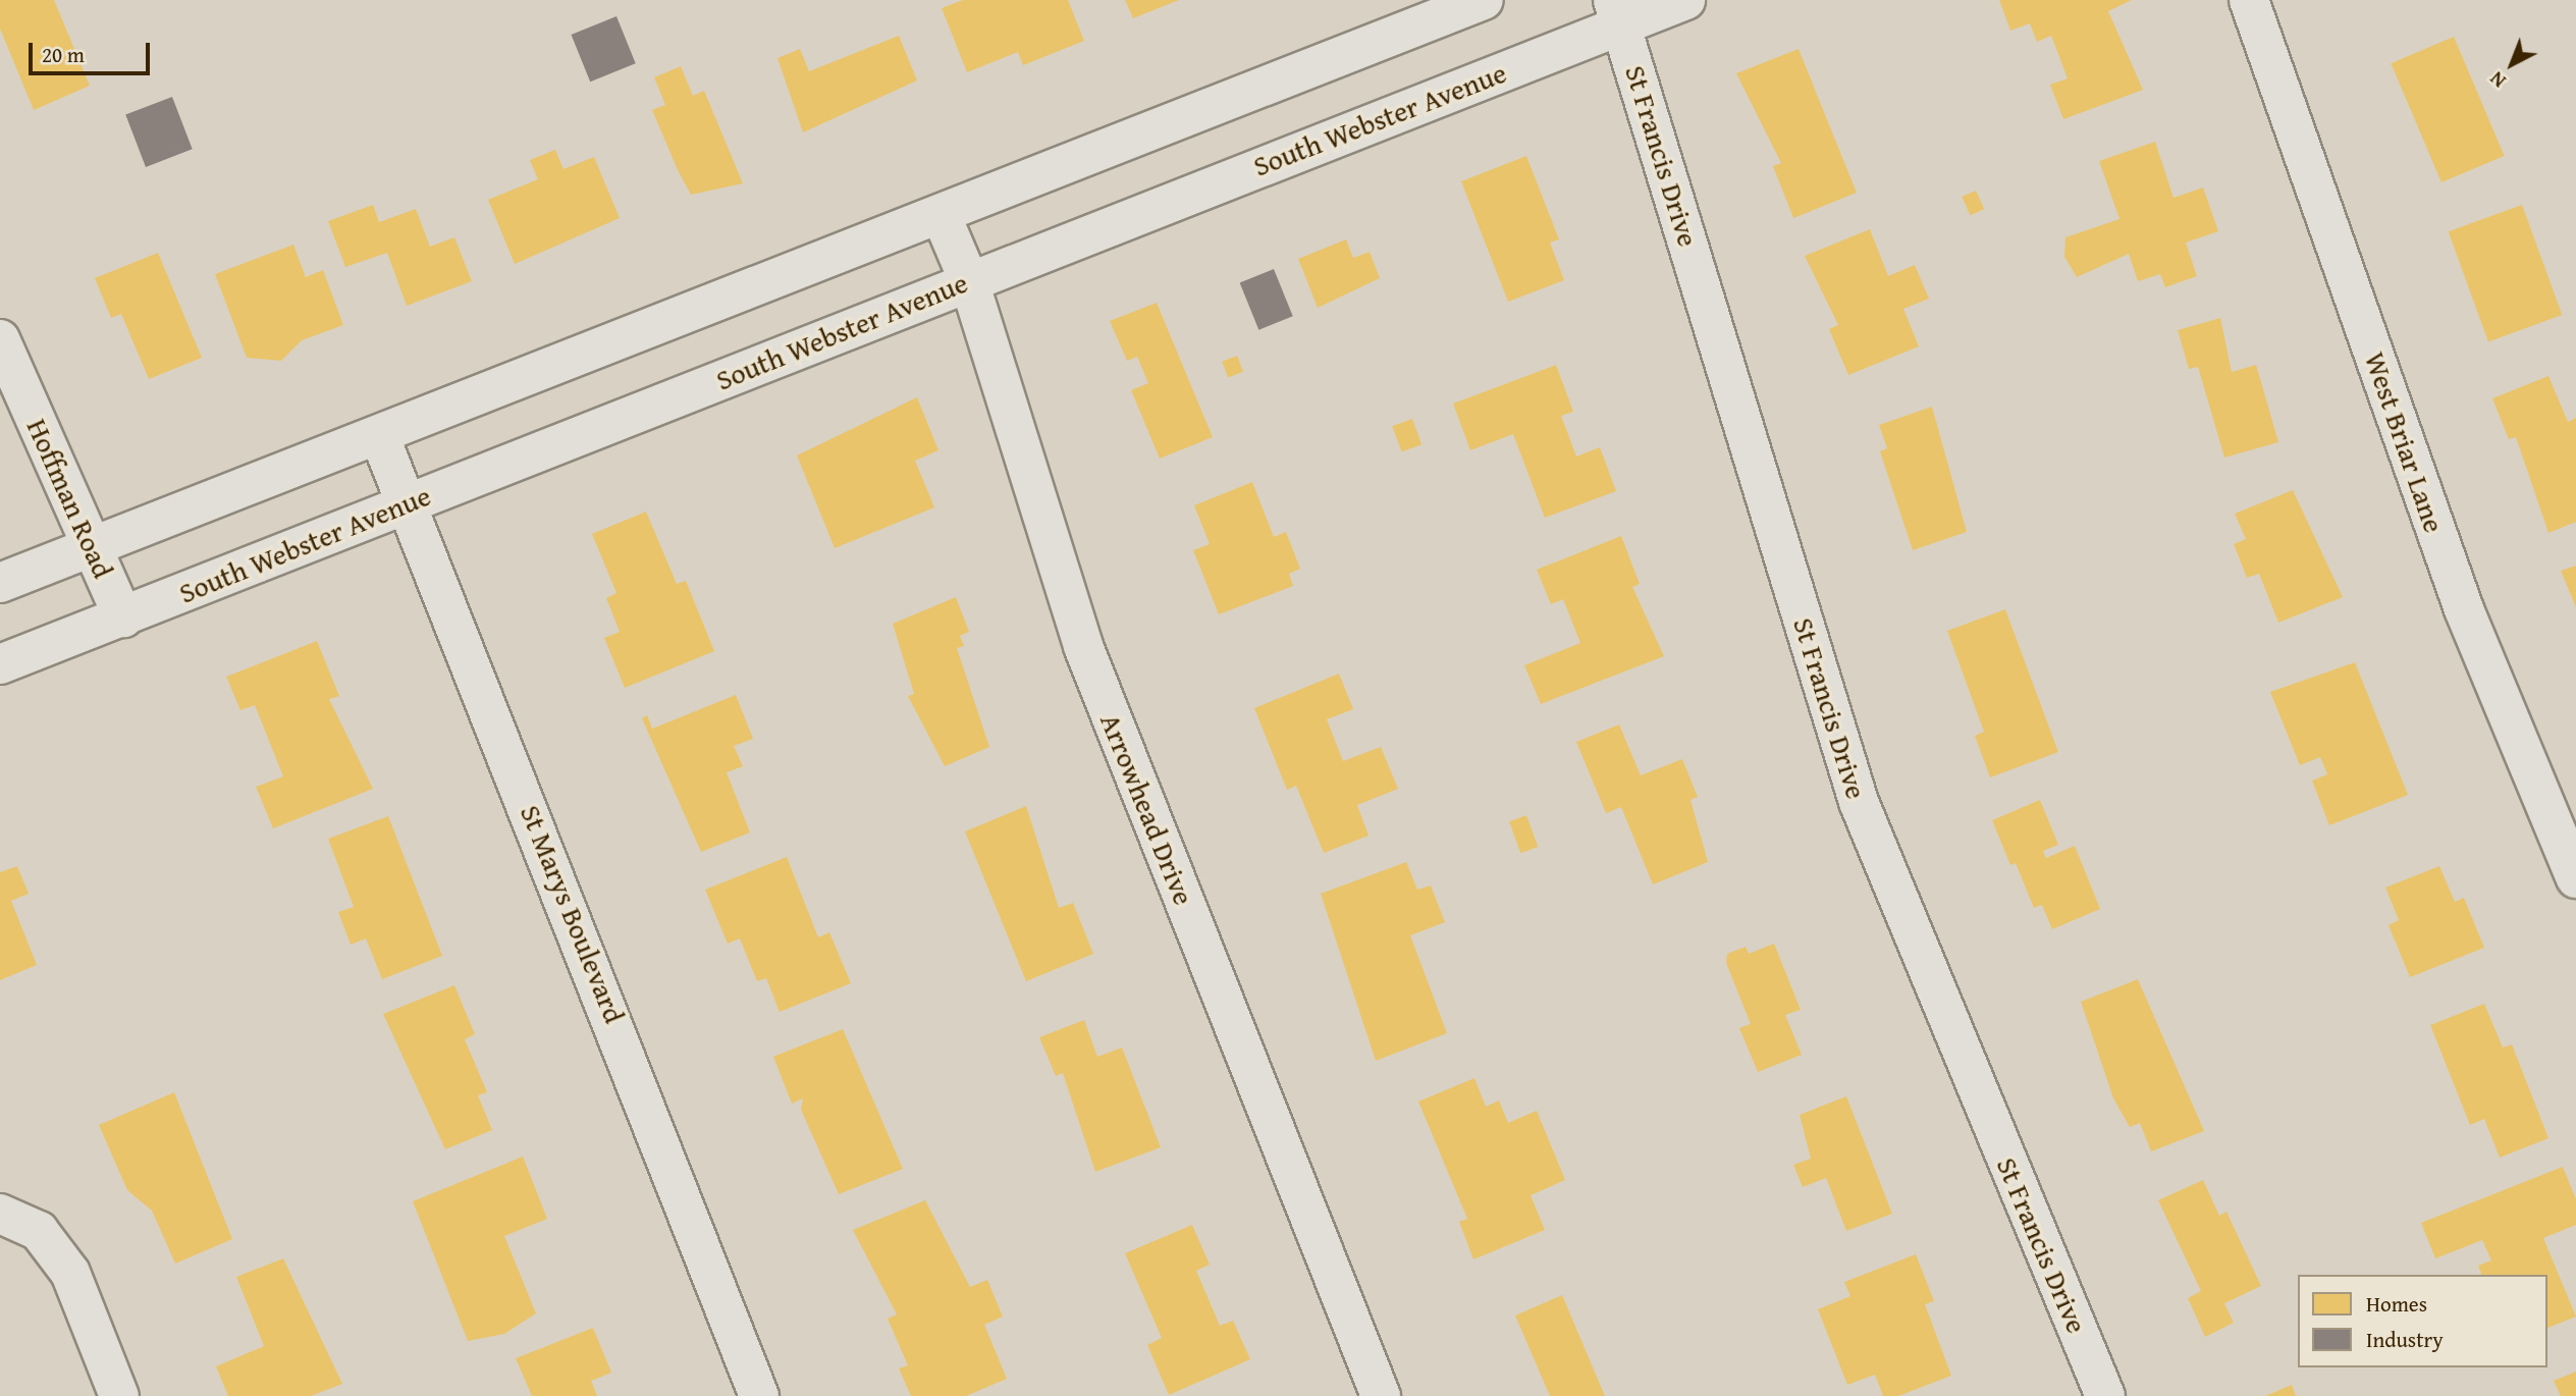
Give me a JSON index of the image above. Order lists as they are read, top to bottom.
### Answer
{
  "streets": {
    "street": [
      "South Webster Avenue",
      "St Francis Drive",
      "West Briar Lane",
      "Hoffman Road",
      "Arrowhead Drive",
      "St Marys Boulevard"
    ]
  },
  "crossings": [
    ["South Webster Avenue", "St Francis Drive"],
    ["South Webster Avenue", "Hoffman Road"],
    ["South Webster Avenue", "Arrowhead Drive"],
    ["South Webster Avenue", "St Marys Boulevard"]
  ],
  "legend": ["Homes", "Industry"],
  "scale_bar": "20 m",
  "north": "bottom left"
}
